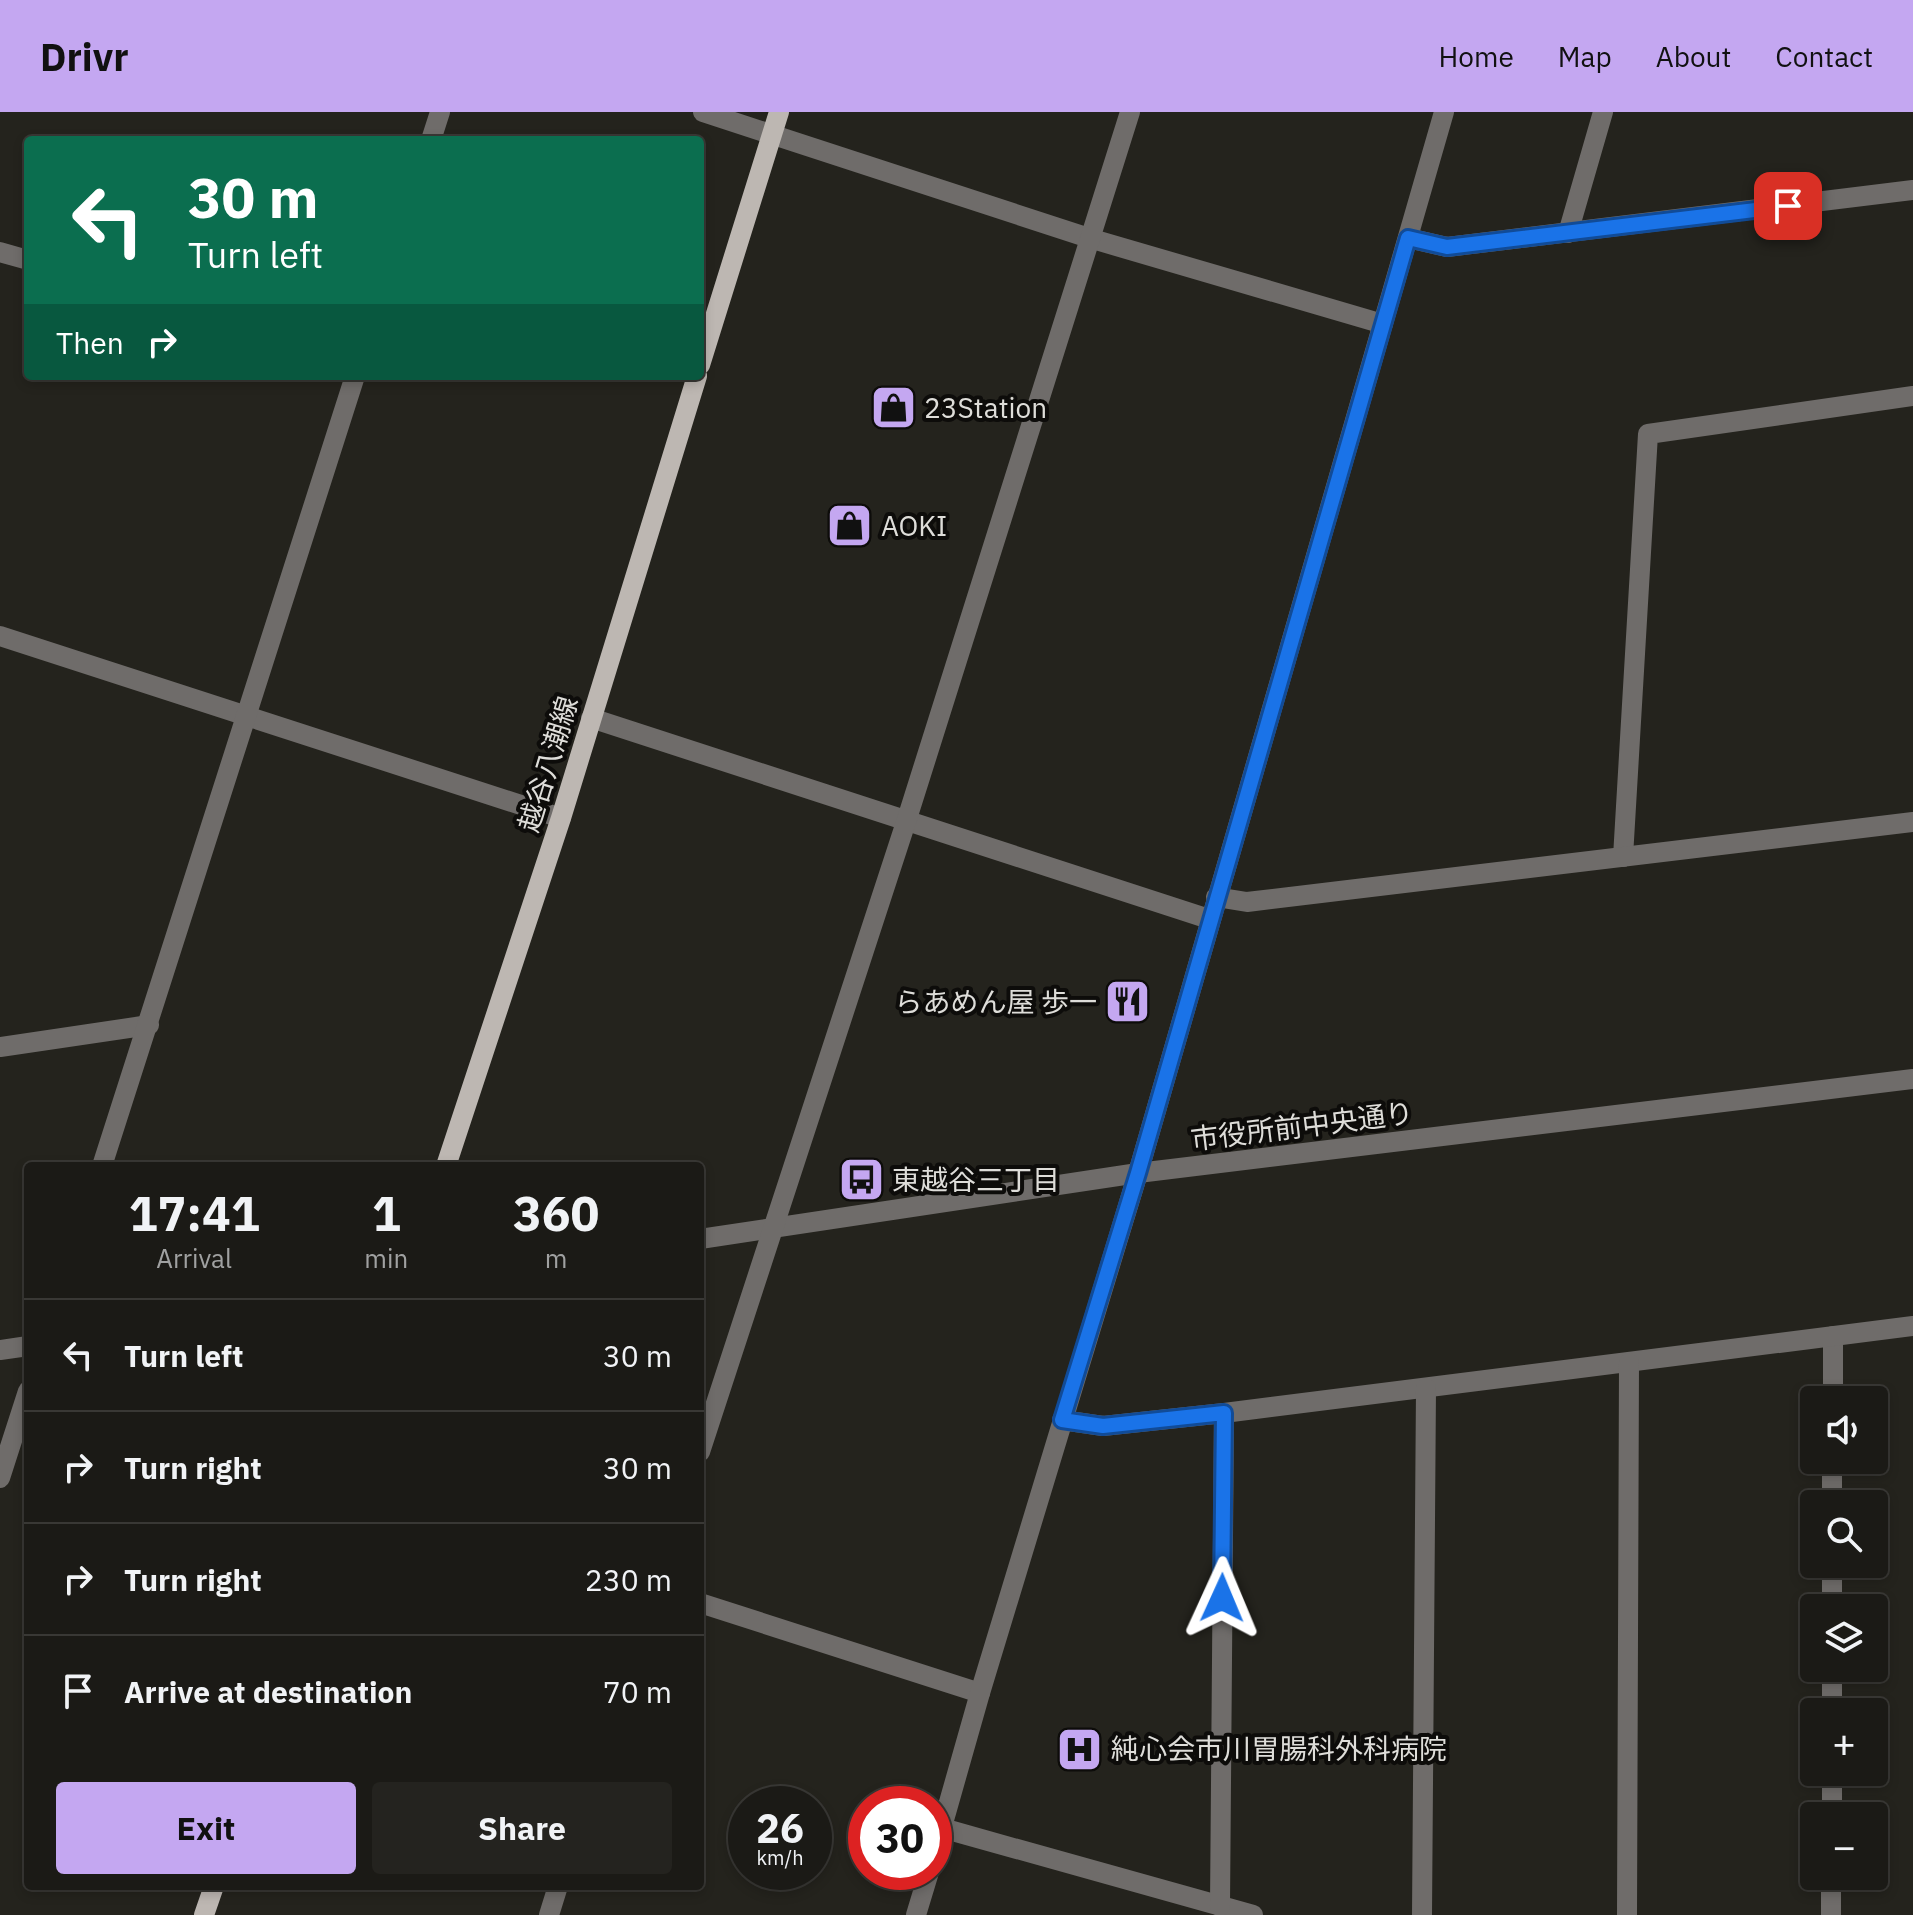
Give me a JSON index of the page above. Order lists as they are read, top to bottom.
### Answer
{
  "streets": {
    "main road": ["越谷八潮線"],
    "street": ["市役所前中央通り"]
  },
  "places": {
    "shop": ["23Station", "AOKI"],
    "restaurant": ["らあめん屋 歩一"],
    "bus stop": ["東越谷三丁目"],
    "hospital": ["純心会市川胃腸科外科病院"]
  },
  "page": {
    "header": "Drivr",
    "nav": [
      "Home",
      "Map",
      "About",
      "Contact"
    ],
    "turn": ["30 m", "Turn left"],
    "then": "Then",
    "eta": [
      "17:41",
      "Arrival",
      "1",
      "min",
      "360",
      "m"
    ],
    "list": [
      {
        "name": "Turn left",
        "value": "30 m"
      },
      {
        "name": "Turn right",
        "value": "30 m"
      },
      {
        "name": "Turn right",
        "value": "230 m"
      },
      {
        "name": "Arrive at destination",
        "value": "70 m"
      }
    ],
    "map_buttons": ["+", "−"],
    "buttons": ["Exit", "Share"],
    "speed": "26 km/h",
    "limit": "30"
  }
}
